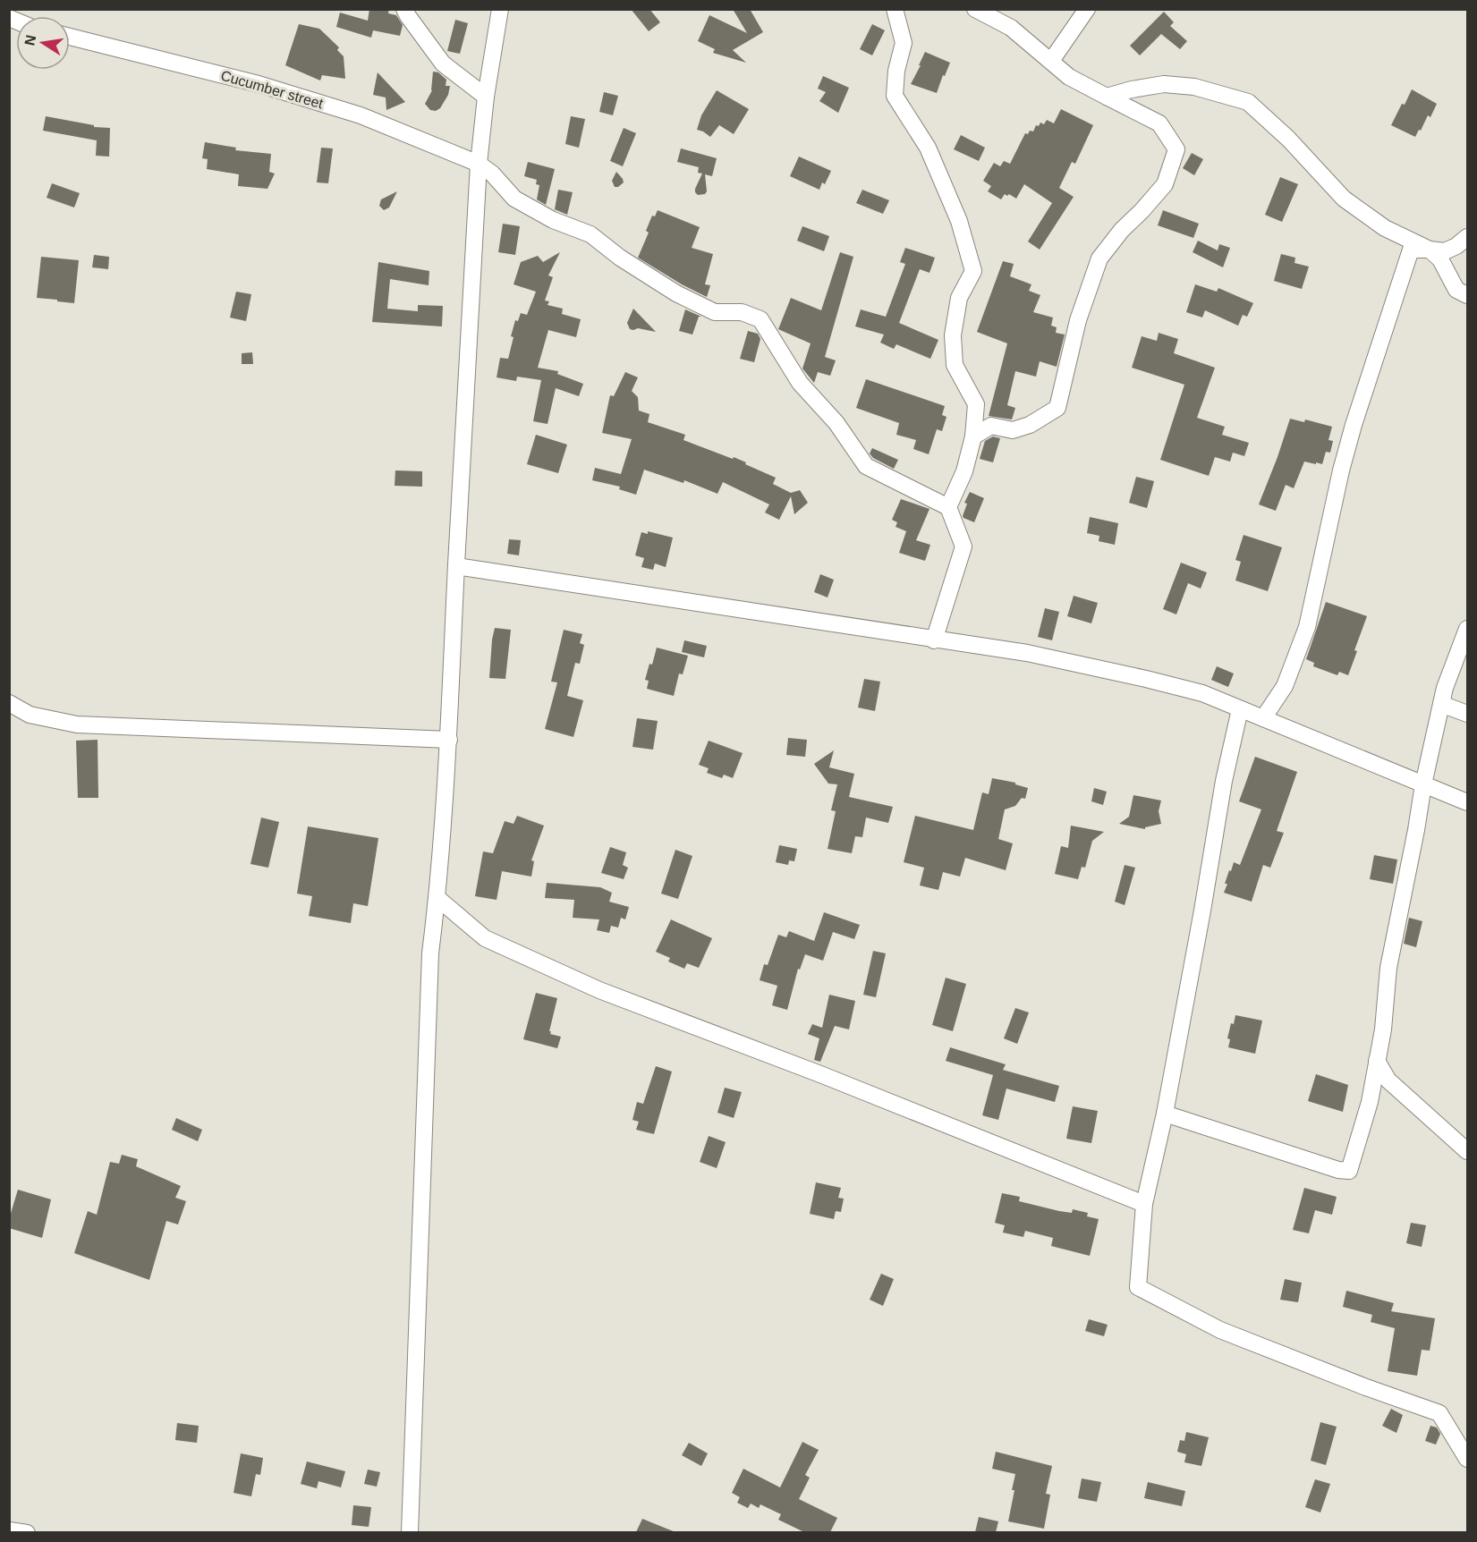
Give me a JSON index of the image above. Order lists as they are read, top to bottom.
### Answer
{
  "streets": {
    "street": ["Cucumber street"]
  },
  "north": "left"
}
